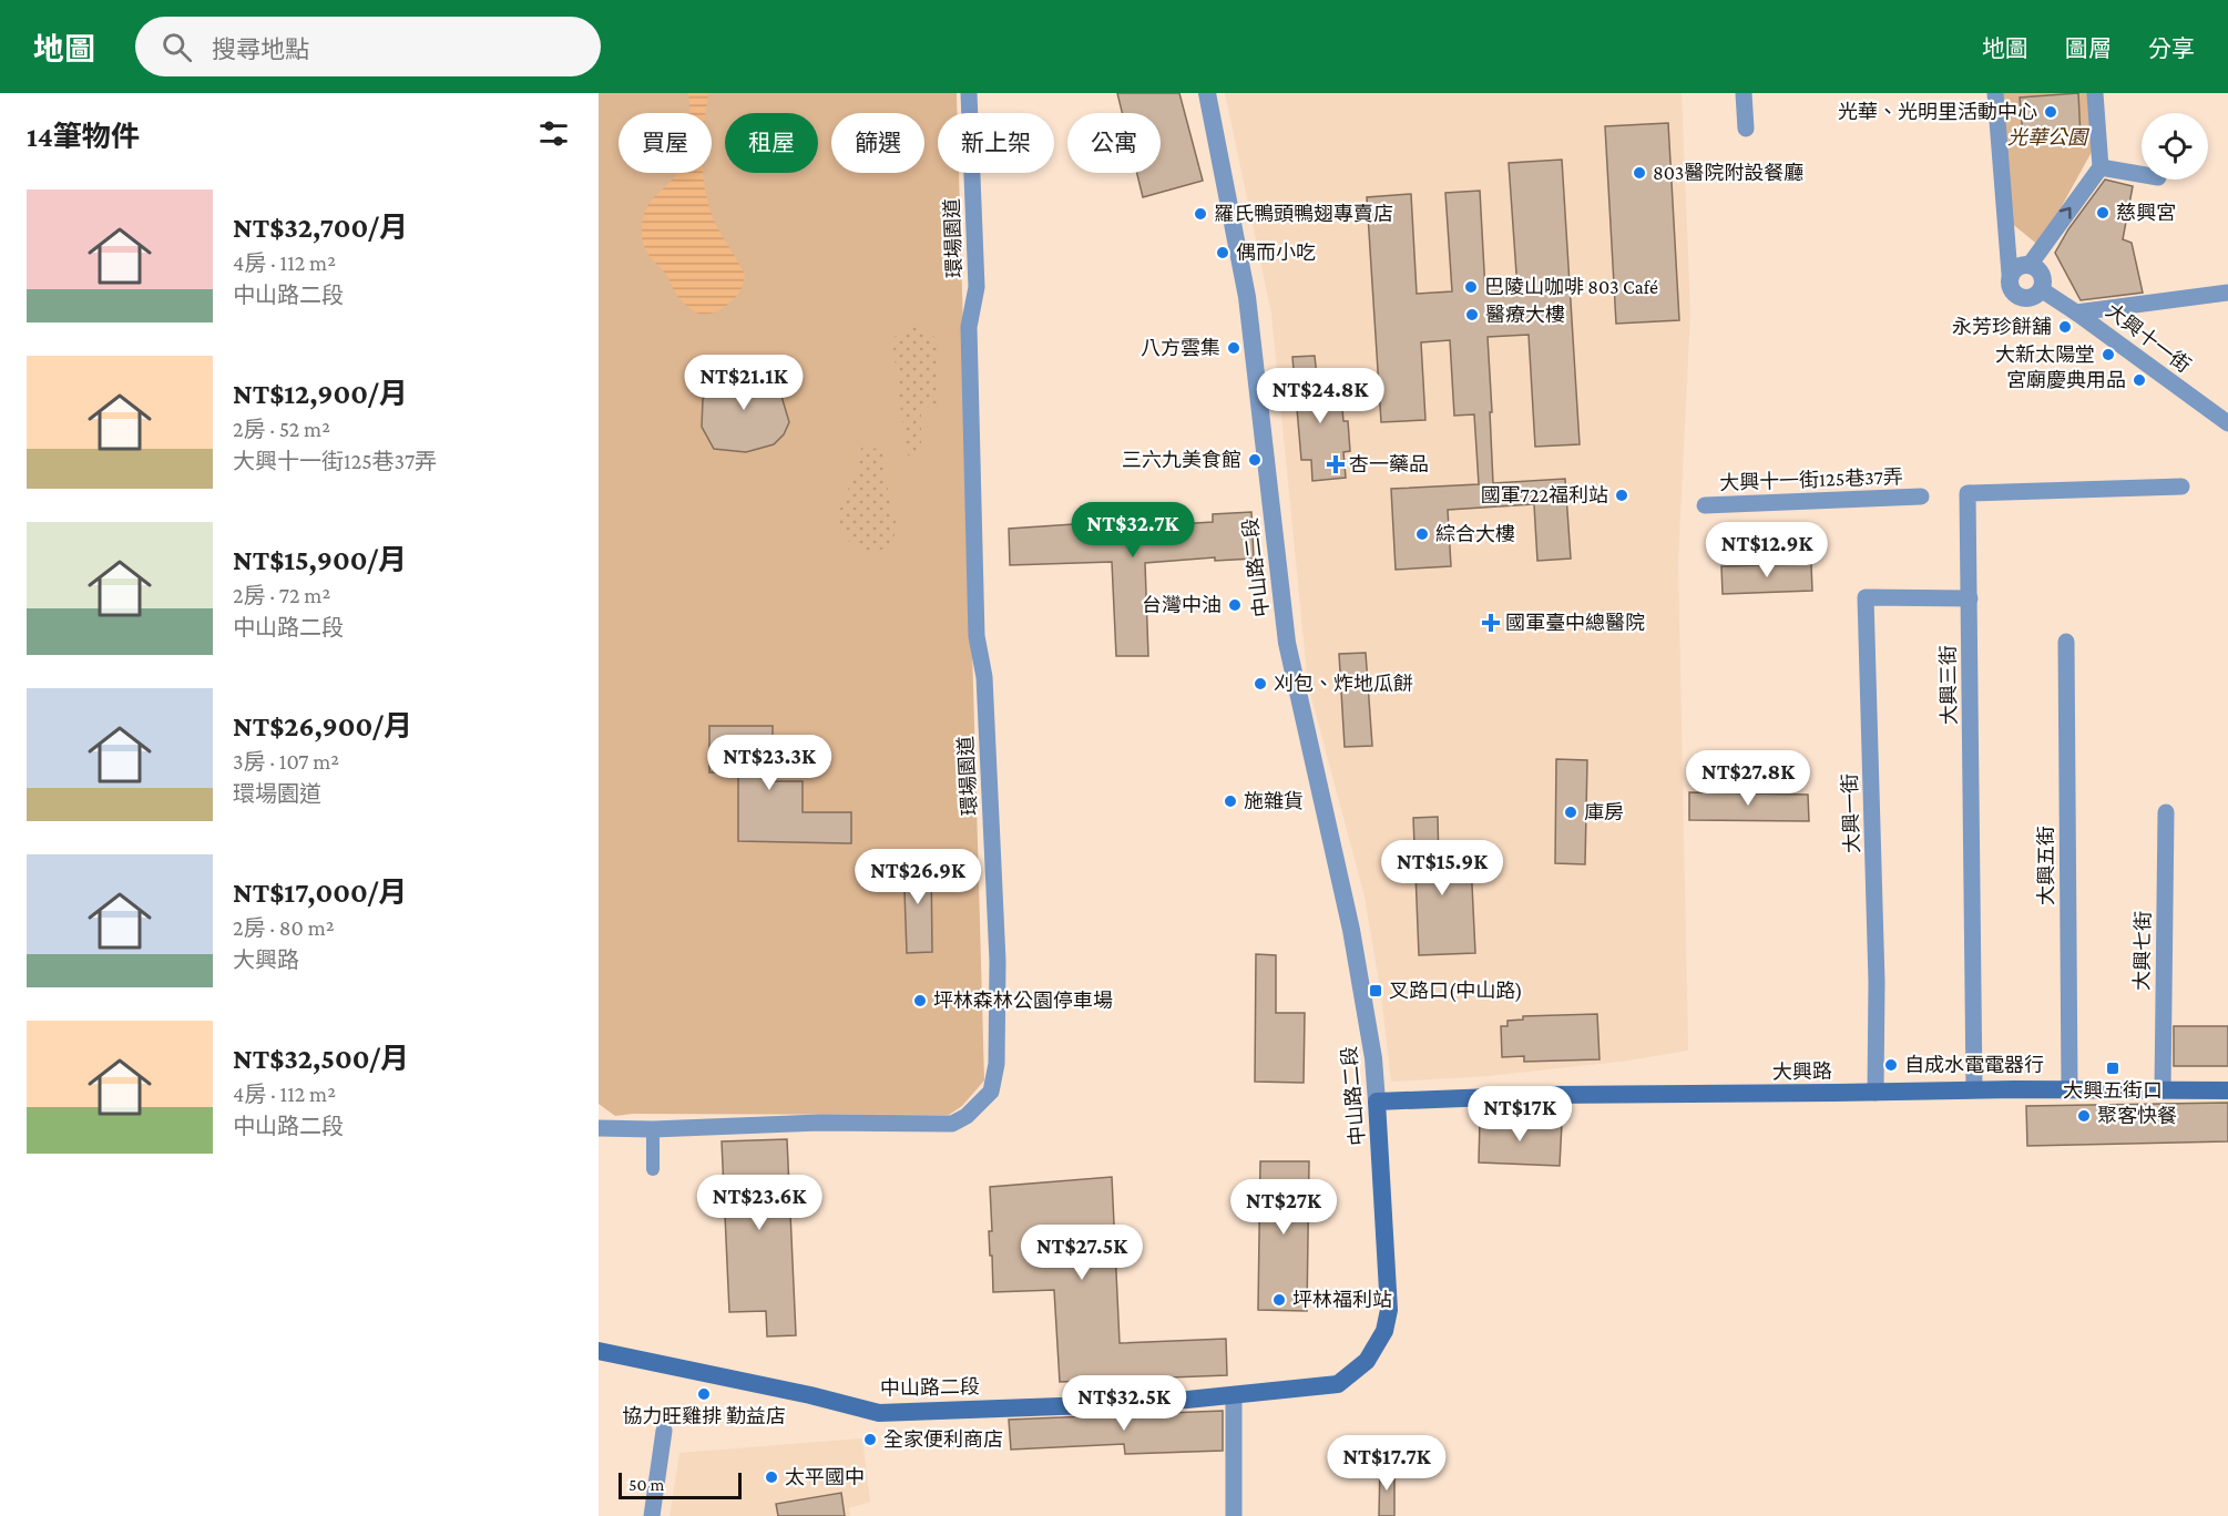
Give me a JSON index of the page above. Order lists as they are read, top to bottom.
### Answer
{
  "streets": {
    "main road": ["中山路二段", "大興路"],
    "street": [
      "環場園道",
      "大興十一街",
      "大興十一街125巷37弄",
      "大興三街",
      "大興一街",
      "大興五街",
      "大興七街"
    ]
  },
  "crossings": [
    ["中山路二段", "大興路"],
    ["大興三街", "大興一街"],
    ["大興三街", "大興路"],
    ["大興一街", "大興路"],
    ["大興五街", "大興路"],
    ["大興七街", "大興路"]
  ],
  "parks": ["光華公園"],
  "places": {
    "other": [
      "光華、光明里活動中心",
      "803醫院附設餐廳",
      "慈興宮",
      "羅氏鴨頭鴨翅專賣店",
      "偶而小吃",
      "巴陵山咖啡 803 Café",
      "醫療大樓",
      "永芳珍餅舖",
      "八方雲集",
      "大新太陽堂",
      "宮廟慶典用品",
      "三六九美食館",
      "國軍722福利站",
      "綜合大樓",
      "台灣中油",
      "刈包、炸地瓜餅",
      "施雜貨",
      "庫房",
      "坪林森林公園停車場",
      "自成水電電器行",
      "聚客快餐",
      "坪林福利站",
      "協力旺雞排 勤益店",
      "全家便利商店",
      "太平國中"
    ],
    "health": ["杏一藥品", "國軍臺中總醫院"],
    "transit": ["叉路口(中山路)", "大興五街口"]
  },
  "scale_bar": "50 m",
  "page": {
    "header": "地圖",
    "search": "搜尋地點",
    "nav": ["地圖", "圖層", "分享"],
    "heading": "14筆物件",
    "chip": [
      "買屋",
      "租屋",
      "篩選",
      "新上架",
      "公寓"
    ],
    "list": [
      {
        "name": "NT$32,700/月",
        "note": "4房 · 112 m² · 中山路二段"
      },
      {
        "name": "NT$12,900/月",
        "note": "2房 · 52 m² · 大興十一街125巷37弄"
      },
      {
        "name": "NT$15,900/月",
        "note": "2房 · 72 m² · 中山路二段"
      },
      {
        "name": "NT$26,900/月",
        "note": "3房 · 107 m² · 環場園道"
      },
      {
        "name": "NT$17,000/月",
        "note": "2房 · 80 m² · 大興路"
      },
      {
        "name": "NT$32,500/月",
        "note": "4房 · 112 m² · 中山路二段"
      }
    ],
    "price": [
      "NT$21.1K",
      "NT$24.8K",
      "NT$32.7K",
      "NT$12.9K",
      "NT$23.3K",
      "NT$27.8K",
      "NT$15.9K",
      "NT$26.9K",
      "NT$17K",
      "NT$23.6K",
      "NT$27K",
      "NT$27.5K",
      "NT$32.5K",
      "NT$17.7K"
    ],
    "scale": "50 m"
  }
}
